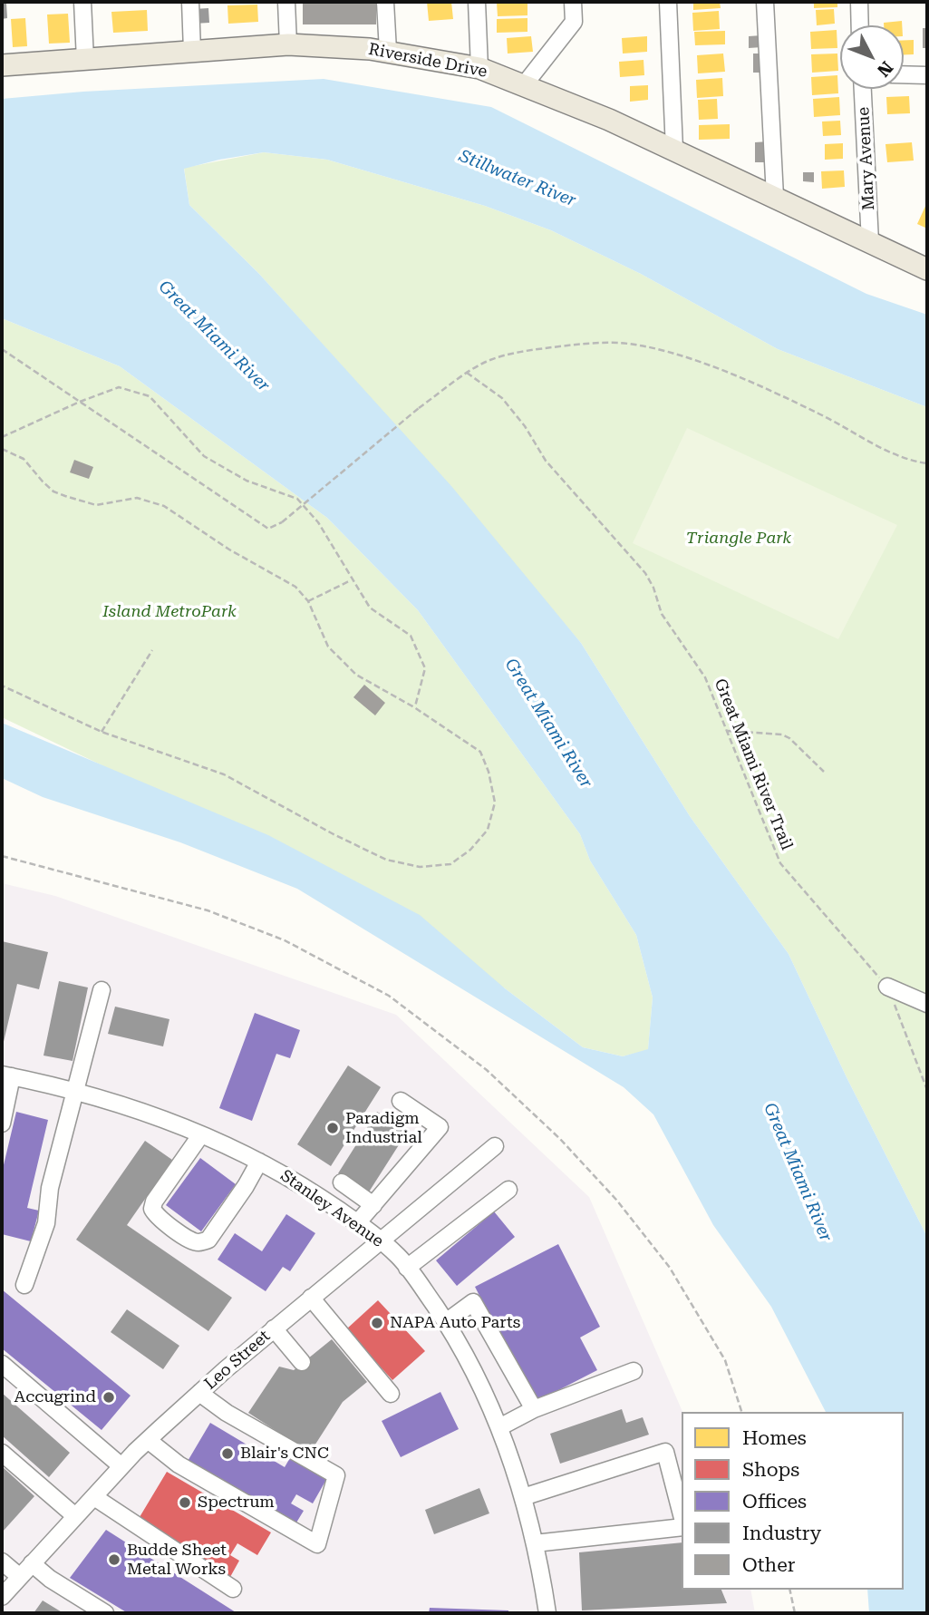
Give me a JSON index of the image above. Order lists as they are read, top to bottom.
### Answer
{
  "streets": {
    "main road": ["Riverside Drive"],
    "street": ["Mary Avenue", "Stanley Avenue", "Leo Street"],
    "path": ["Great Miami River Trail"]
  },
  "crossings": [
    ["Riverside Drive", "Mary Avenue"],
    ["Stanley Avenue", "Leo Street"]
  ],
  "water": ["Stillwater River", "Great Miami River"],
  "parks": ["Triangle Park", "Island MetroPark"],
  "places": [
    "Paradigm Industrial",
    "NAPA Auto Parts",
    "Accugrind",
    "Blair's CNC",
    "Spectrum",
    "Budde Sheet Metal Works"
  ],
  "legend": [
    "Homes",
    "Shops",
    "Offices",
    "Industry",
    "Other"
  ],
  "north": "bottom right"
}
